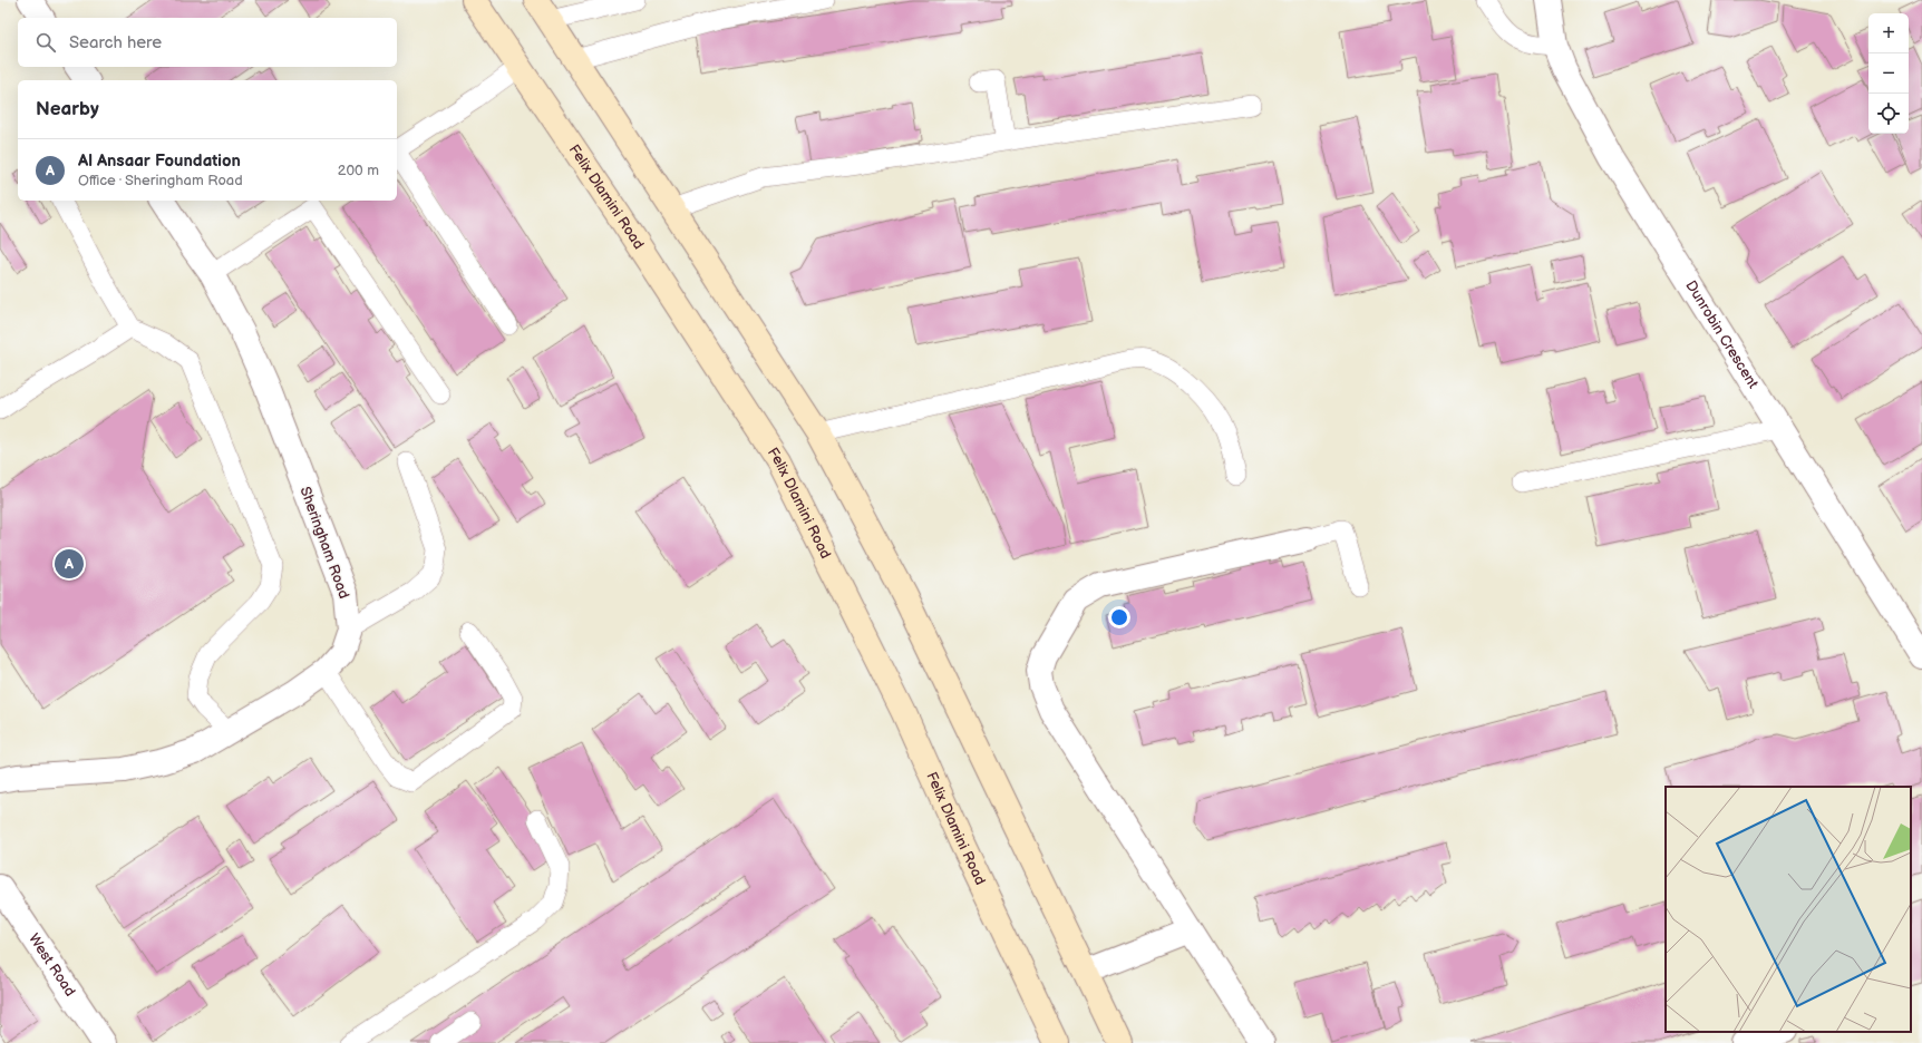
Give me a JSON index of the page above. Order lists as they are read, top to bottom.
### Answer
{
  "streets": {
    "main road": ["Felix Dlamini Road"],
    "street": ["Dunrobin Crescent", "Sheringham Road", "West Road"]
  },
  "page": {
    "map_buttons": ["+", "−"],
    "search": "Search here",
    "heading": "Nearby",
    "list": [
      {
        "mark": "A",
        "name": "Al Ansaar Foundation",
        "note": "Office · Sheringham Road",
        "value": "200 m"
      }
    ],
    "pins": "A"
  }
}
